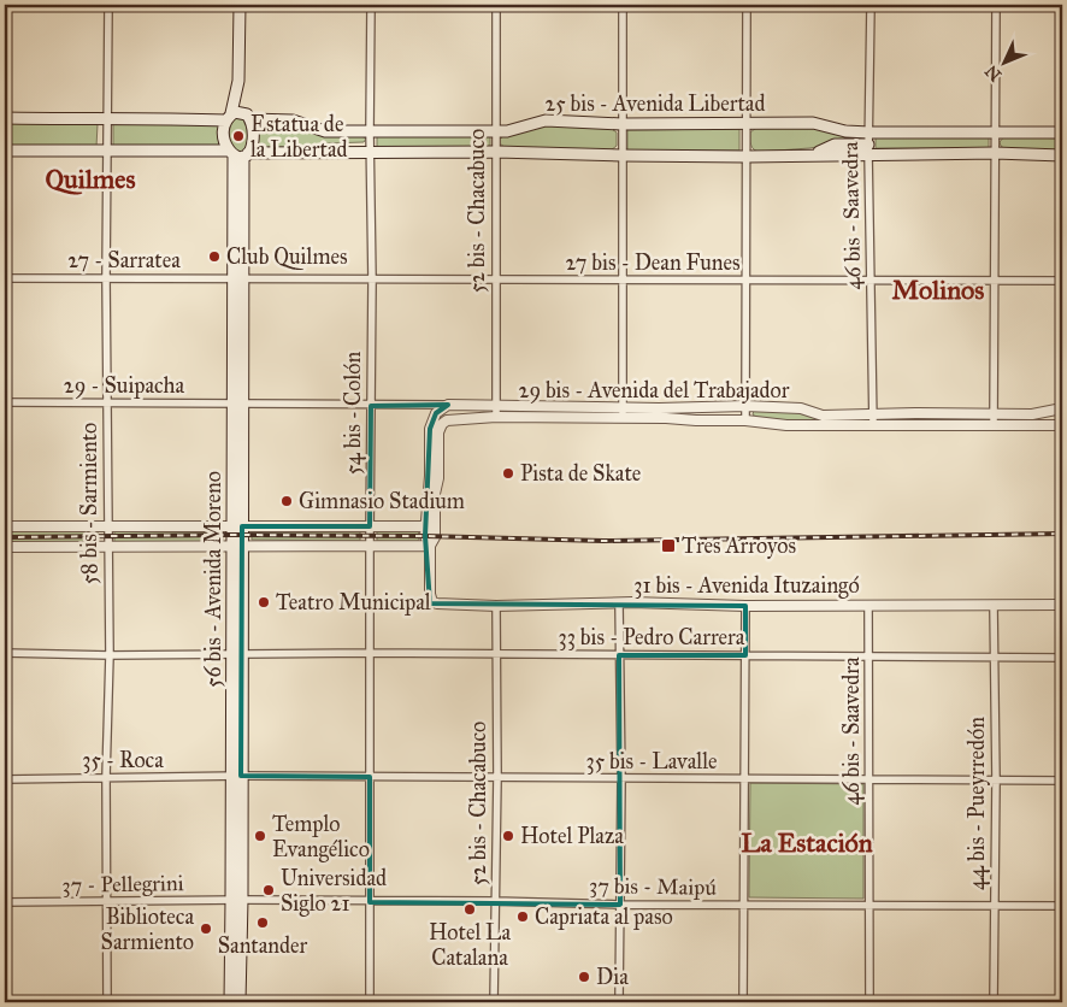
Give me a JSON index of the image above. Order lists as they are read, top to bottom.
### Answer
{
  "streets": {
    "main road": ["25 bis - Avenida Libertad", "56 bis - Avenida Moreno"],
    "street": [
      "52 bis - Chacabuco",
      "46 bis - Saavedra",
      "27 - Sarratea",
      "27 bis - Dean Funes",
      "29 - Suipacha",
      "29 bis - Avenida del Trabajador",
      "54 bis - Colón",
      "58 bis - Sarmiento",
      "31 bis - Avenida Ituzaingó",
      "33 bis - Pedro Carrera",
      "35 - Roca",
      "35 bis - Lavalle",
      "44 bis - Pueyrredón",
      "37 - Pellegrini",
      "37 bis - Maipú"
    ]
  },
  "crossings": [
    ["25 bis - Avenida Libertad", "52 bis - Chacabuco"],
    ["25 bis - Avenida Libertad", "46 bis - Saavedra"],
    ["25 bis - Avenida Libertad", "54 bis - Colón"],
    ["25 bis - Avenida Libertad", "58 bis - Sarmiento"],
    ["52 bis - Chacabuco", "27 bis - Dean Funes"],
    ["52 bis - Chacabuco", "29 bis - Avenida del Trabajador"],
    ["52 bis - Chacabuco", "31 bis - Avenida Ituzaingó"],
    ["52 bis - Chacabuco", "33 bis - Pedro Carrera"],
    ["52 bis - Chacabuco", "35 bis - Lavalle"],
    ["52 bis - Chacabuco", "37 bis - Maipú"],
    ["46 bis - Saavedra", "27 bis - Dean Funes"],
    ["46 bis - Saavedra", "29 bis - Avenida del Trabajador"],
    ["46 bis - Saavedra", "31 bis - Avenida Ituzaingó"],
    ["46 bis - Saavedra", "33 bis - Pedro Carrera"],
    ["46 bis - Saavedra", "35 bis - Lavalle"],
    ["46 bis - Saavedra", "37 bis - Maipú"],
    ["27 - Sarratea", "27 bis - Dean Funes"],
    ["27 - Sarratea", "58 bis - Sarmiento"],
    ["27 - Sarratea", "56 bis - Avenida Moreno"],
    ["27 bis - Dean Funes", "54 bis - Colón"],
    ["27 bis - Dean Funes", "56 bis - Avenida Moreno"],
    ["29 - Suipacha", "29 bis - Avenida del Trabajador"],
    ["29 - Suipacha", "58 bis - Sarmiento"],
    ["29 - Suipacha", "56 bis - Avenida Moreno"],
    ["29 bis - Avenida del Trabajador", "54 bis - Colón"],
    ["29 bis - Avenida del Trabajador", "56 bis - Avenida Moreno"],
    ["54 bis - Colón", "33 bis - Pedro Carrera"],
    ["54 bis - Colón", "35 bis - Lavalle"],
    ["54 bis - Colón", "37 bis - Maipú"],
    ["58 bis - Sarmiento", "33 bis - Pedro Carrera"],
    ["58 bis - Sarmiento", "35 - Roca"],
    ["58 bis - Sarmiento", "37 - Pellegrini"],
    ["56 bis - Avenida Moreno", "33 bis - Pedro Carrera"],
    ["56 bis - Avenida Moreno", "35 - Roca"],
    ["56 bis - Avenida Moreno", "35 bis - Lavalle"],
    ["56 bis - Avenida Moreno", "37 - Pellegrini"],
    ["56 bis - Avenida Moreno", "37 bis - Maipú"],
    ["31 bis - Avenida Ituzaingó", "44 bis - Pueyrredón"],
    ["33 bis - Pedro Carrera", "44 bis - Pueyrredón"],
    ["35 - Roca", "35 bis - Lavalle"],
    ["35 bis - Lavalle", "44 bis - Pueyrredón"],
    ["44 bis - Pueyrredón", "37 bis - Maipú"],
    ["37 - Pellegrini", "37 bis - Maipú"]
  ],
  "districts": ["Quilmes", "Molinos", "La Estación"],
  "places": {
    "other": [
      "Estatua de la Libertad",
      "Club Quilmes",
      "Pista de Skate",
      "Gimnasio Stadium",
      "Teatro Municipal",
      "Templo Evangélico",
      "Hotel Plaza",
      "Universidad Siglo 21",
      "Hotel La Catalana",
      "Capriata al paso",
      "Santander",
      "Biblioteca Sarmiento",
      "Dia"
    ],
    "transit": ["Tres Arroyos"]
  },
  "north": "bottom left"
}
